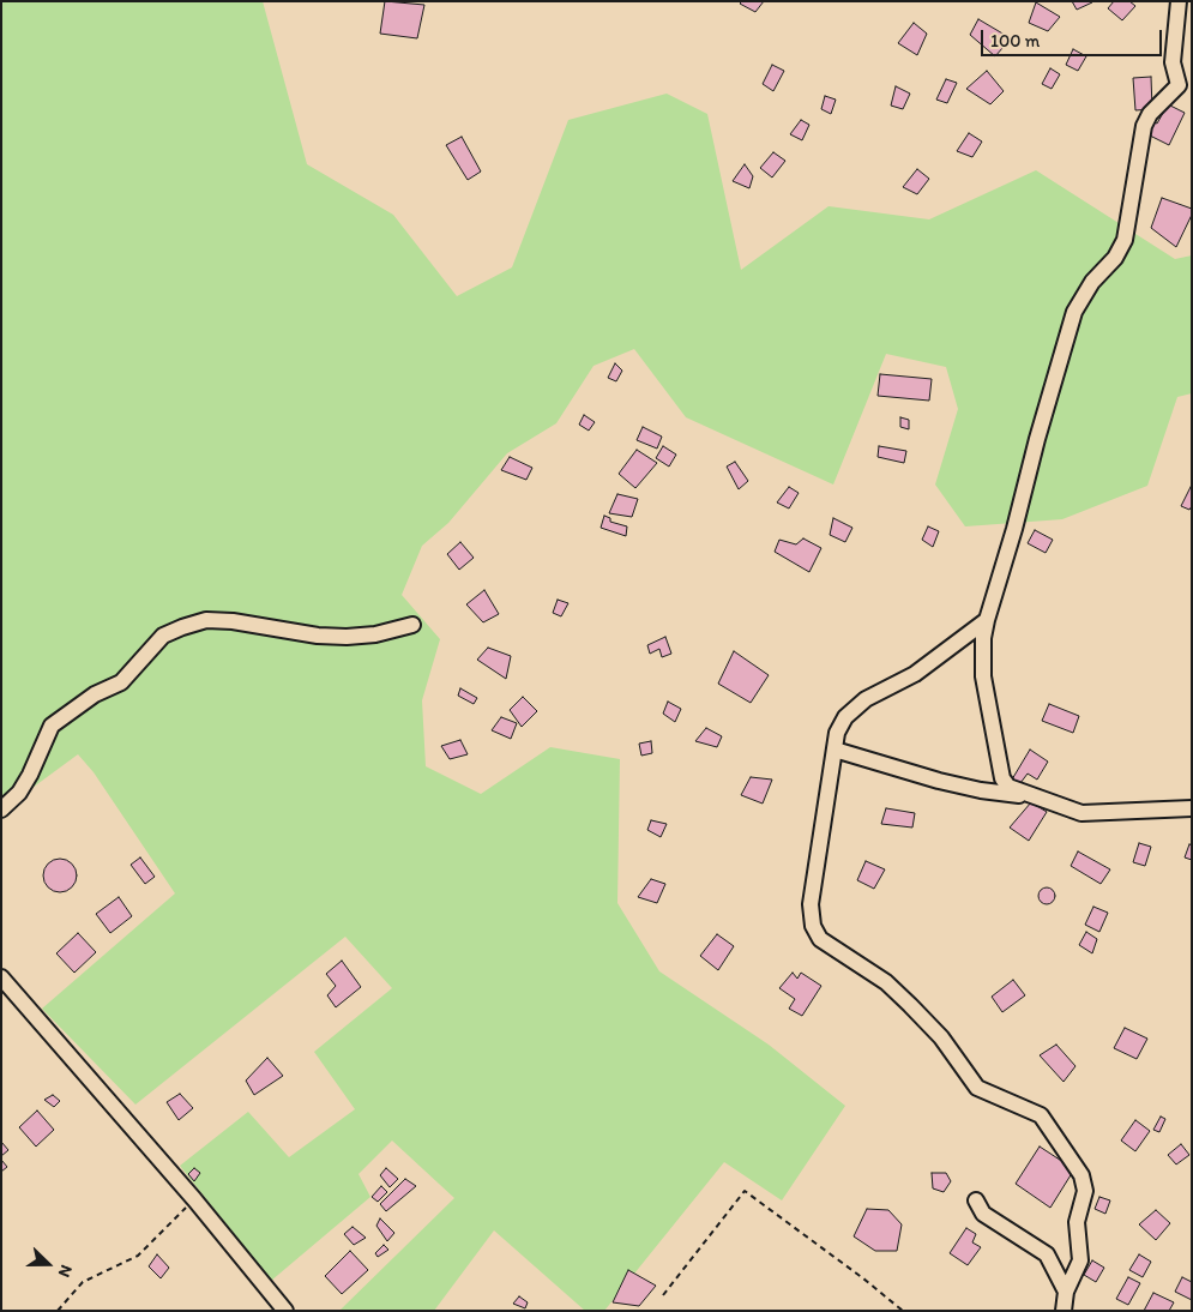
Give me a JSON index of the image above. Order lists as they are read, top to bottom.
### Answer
{
  "scale_bar": "100 m",
  "north": "right"
}
